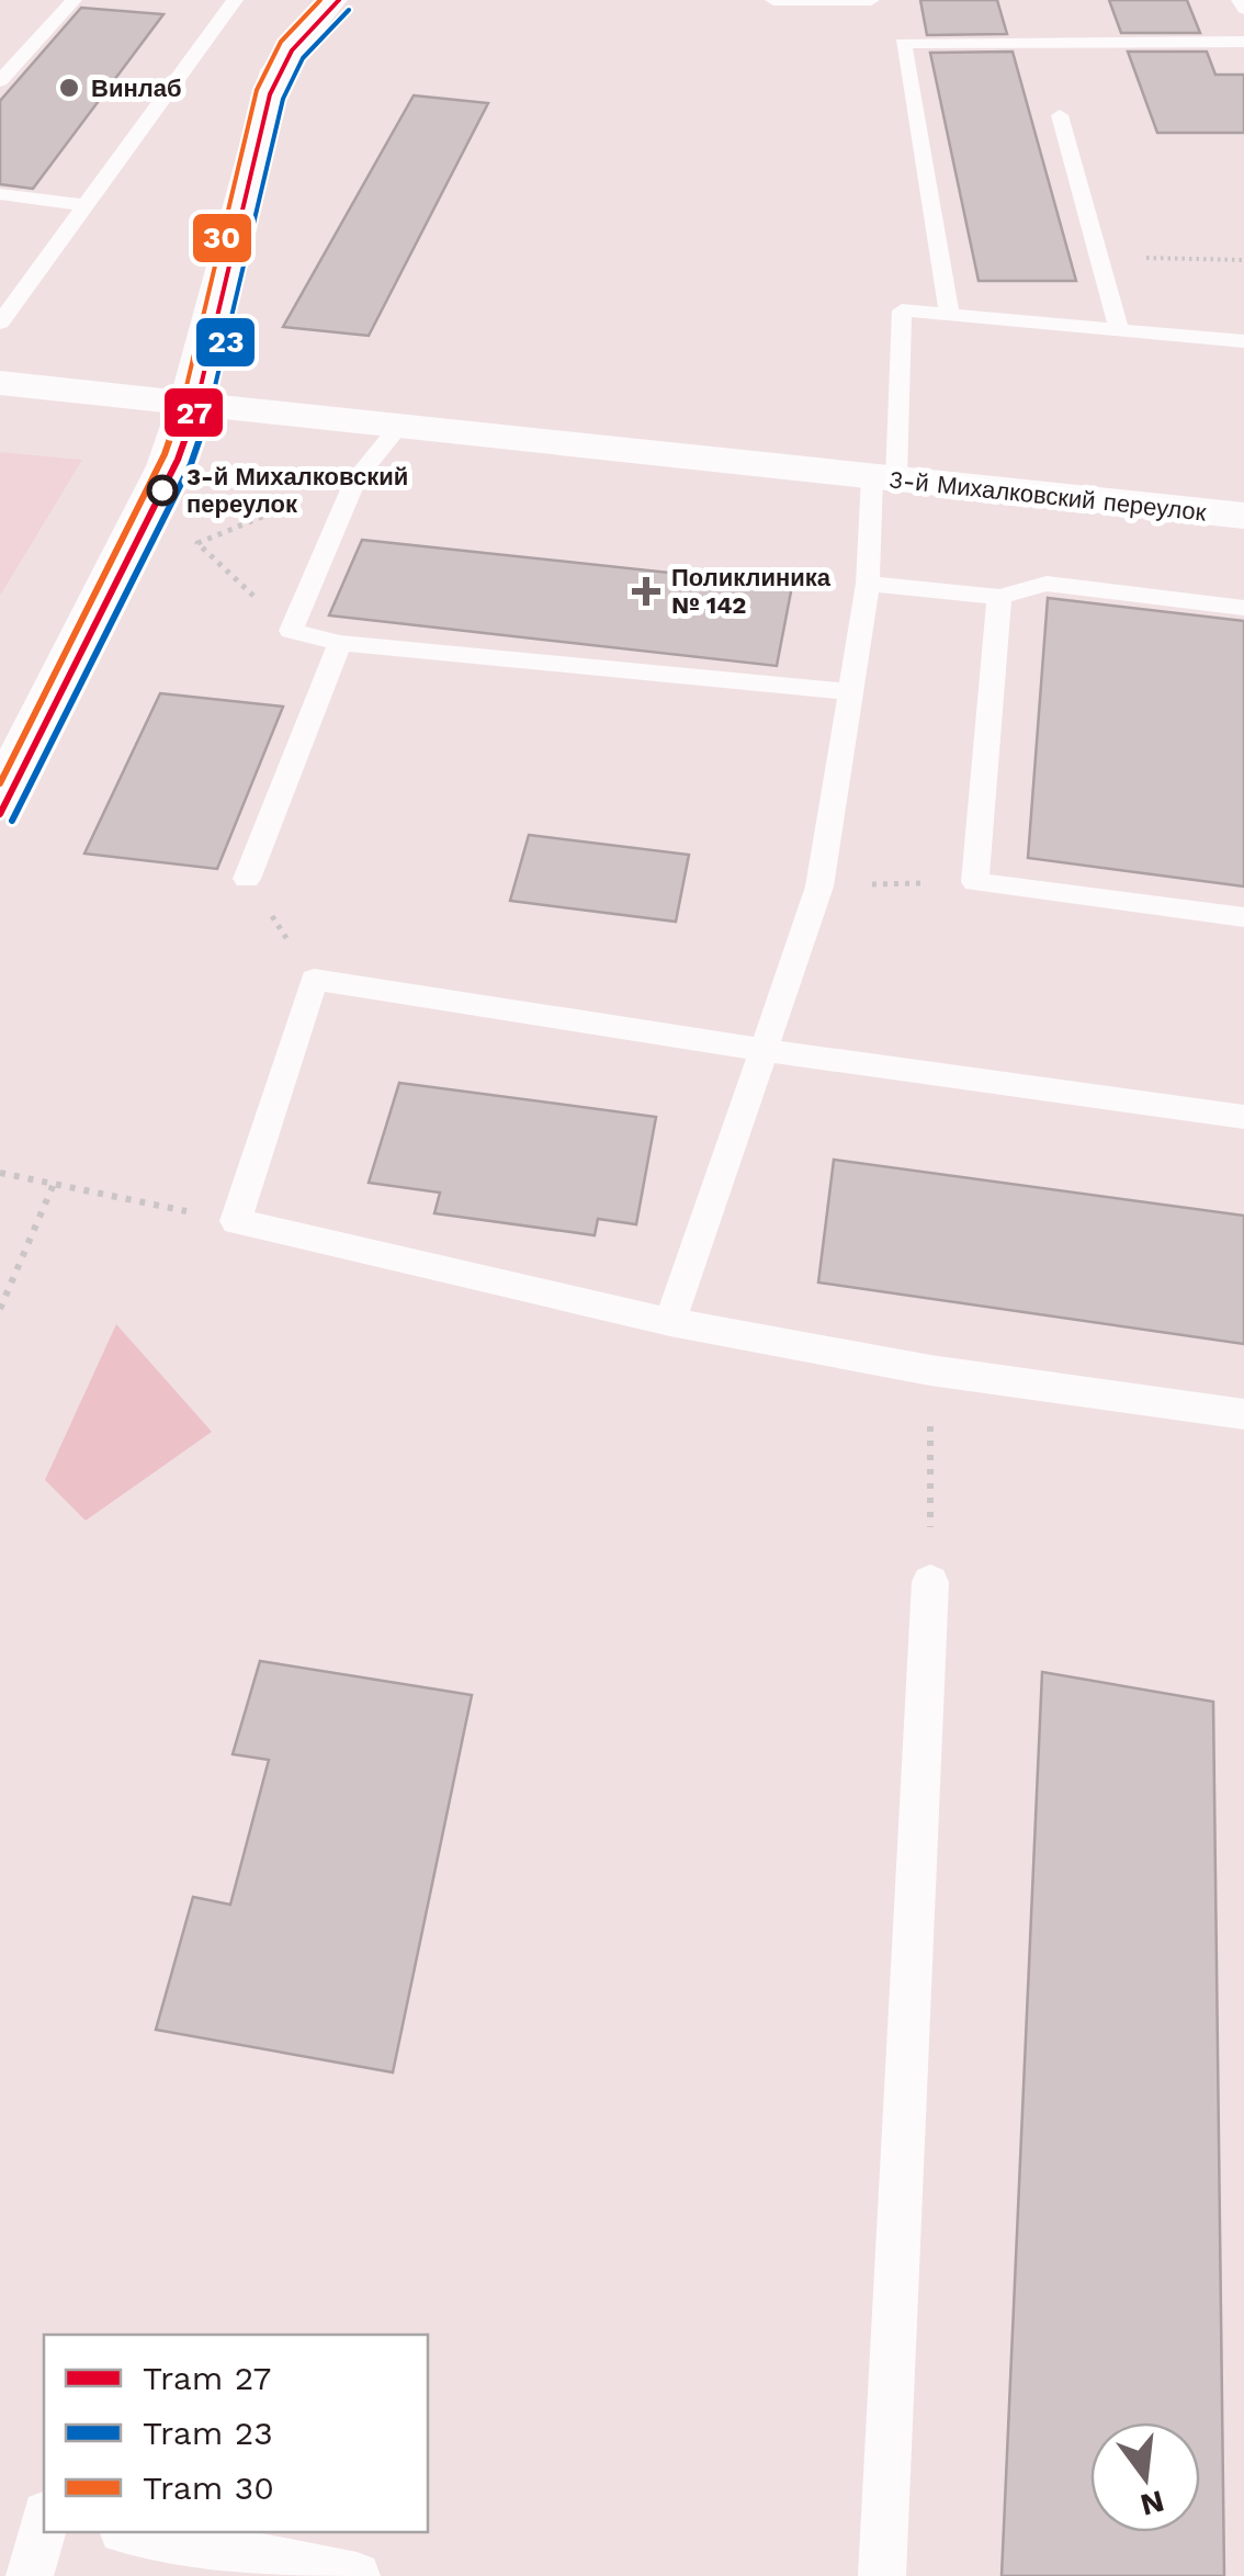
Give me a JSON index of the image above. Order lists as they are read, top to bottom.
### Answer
{
  "streets": {
    "street": ["3-й Михалковский переулок"]
  },
  "places": {
    "other": ["Винлаб", "3-й Михалковский переулок"],
    "health": ["Поликлиника № 142"]
  },
  "lines": ["tram line 27", "tram line 30", "tram line 23"],
  "legend": ["Tram 27", "Tram 23", "Tram 30"],
  "north": "bottom"
}
